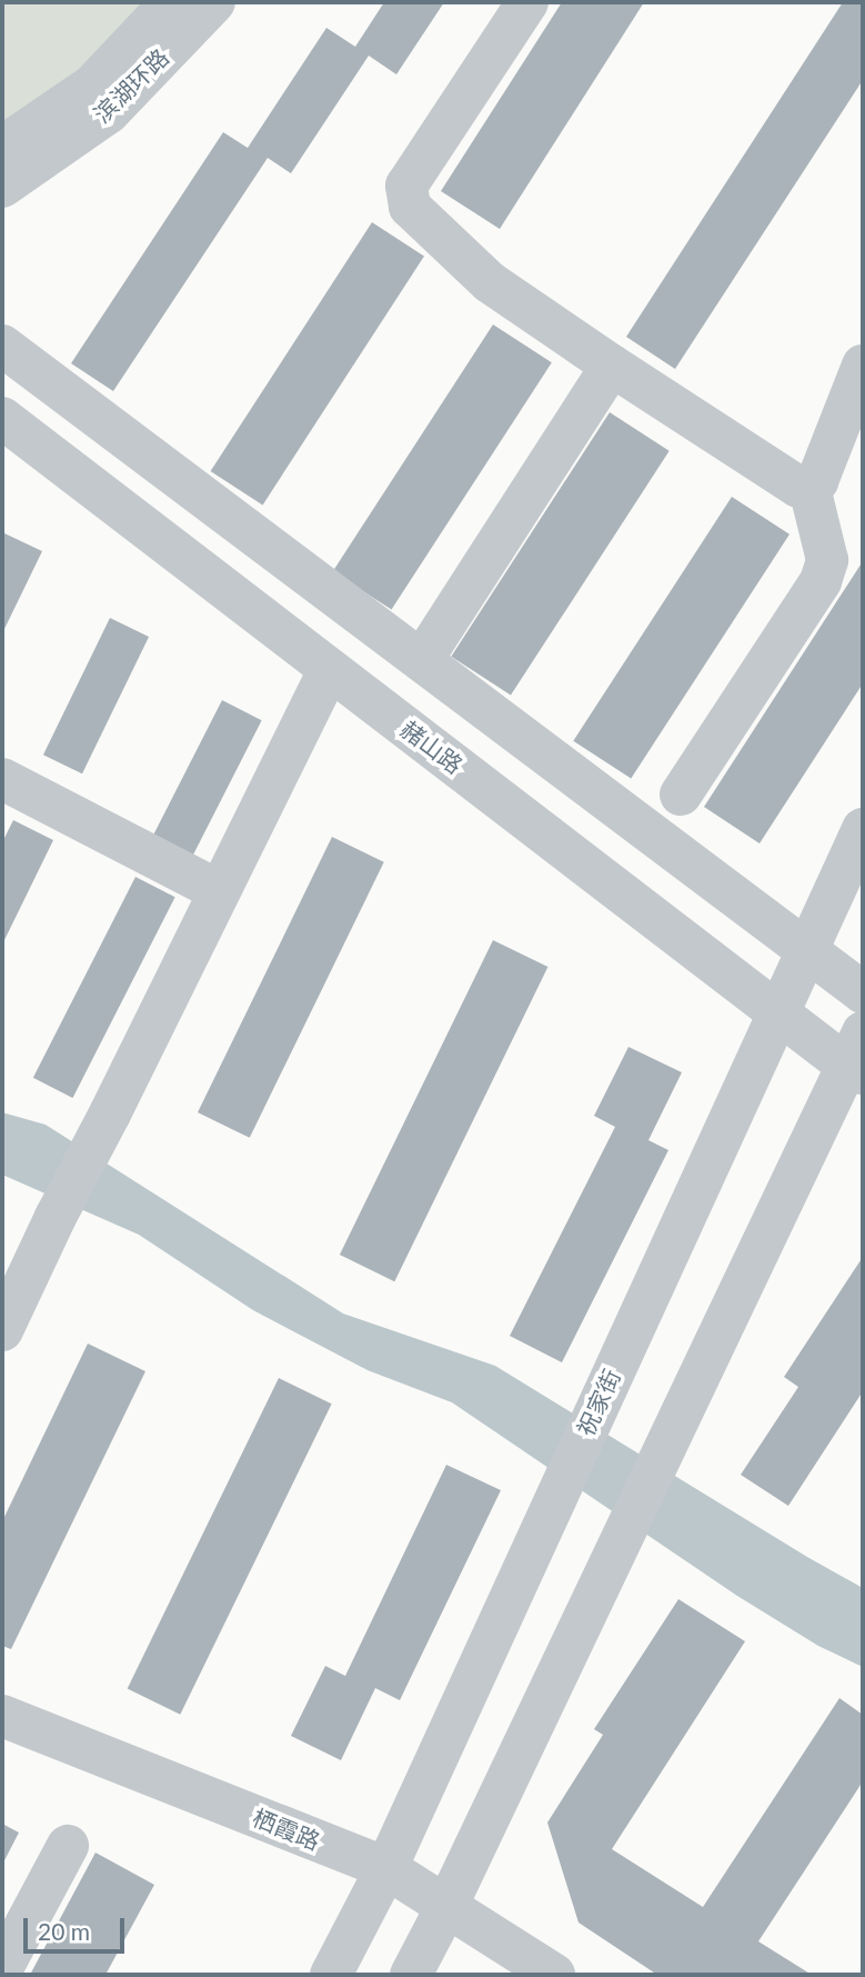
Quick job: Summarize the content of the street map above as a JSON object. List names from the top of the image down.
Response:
{
  "streets": {
    "street": [
      "滨湖环路",
      "赭山路",
      "祝家街",
      "栖霞路"
    ]
  },
  "crossings": [
    ["赭山路", "祝家街"],
    ["祝家街", "栖霞路"]
  ],
  "scale_bar": "20 m"
}
